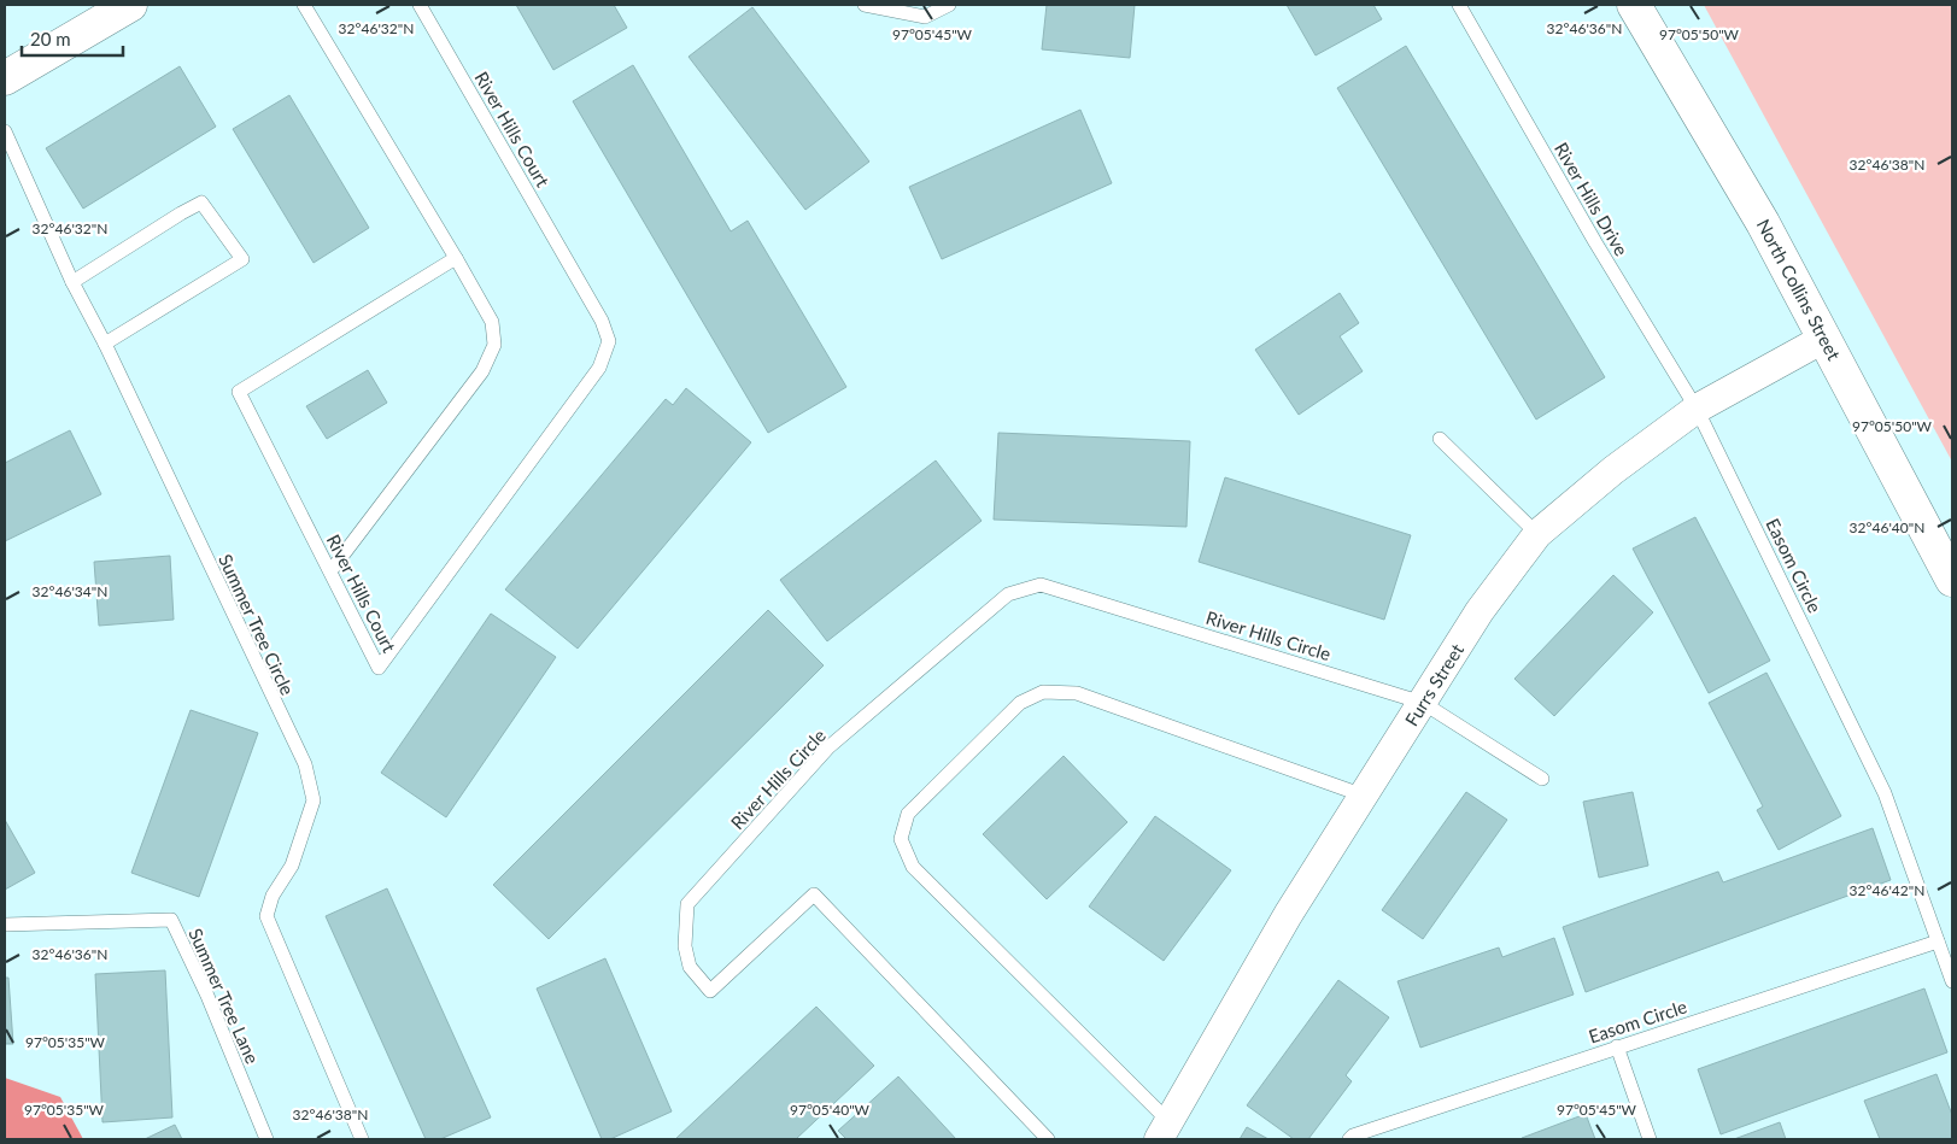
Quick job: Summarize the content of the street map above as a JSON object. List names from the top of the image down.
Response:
{
  "streets": {
    "main road": ["North Collins Street"],
    "street": ["Furrs Street"],
    "lane": [
      "River Hills Court",
      "River Hills Drive",
      "Easom Circle",
      "Summer Tree Circle",
      "River Hills Circle",
      "Summer Tree Lane"
    ]
  },
  "crossings": [
    ["River Hills Drive", "Easom Circle"],
    ["River Hills Drive", "Furrs Street"],
    ["North Collins Street", "Furrs Street"],
    ["Easom Circle", "Furrs Street"],
    ["River Hills Circle", "Furrs Street"]
  ],
  "scale_bar": "20 m",
  "coordinates": [
    "32°46'32\"N",
    "32°46'36\"N",
    "97°05'50\"W",
    "97°05'45\"W",
    "32°46'38\"N",
    "32°46'40\"N",
    "32°46'34\"N",
    "32°46'42\"N",
    "97°05'35\"W",
    "97°05'40\"W"
  ]
}
